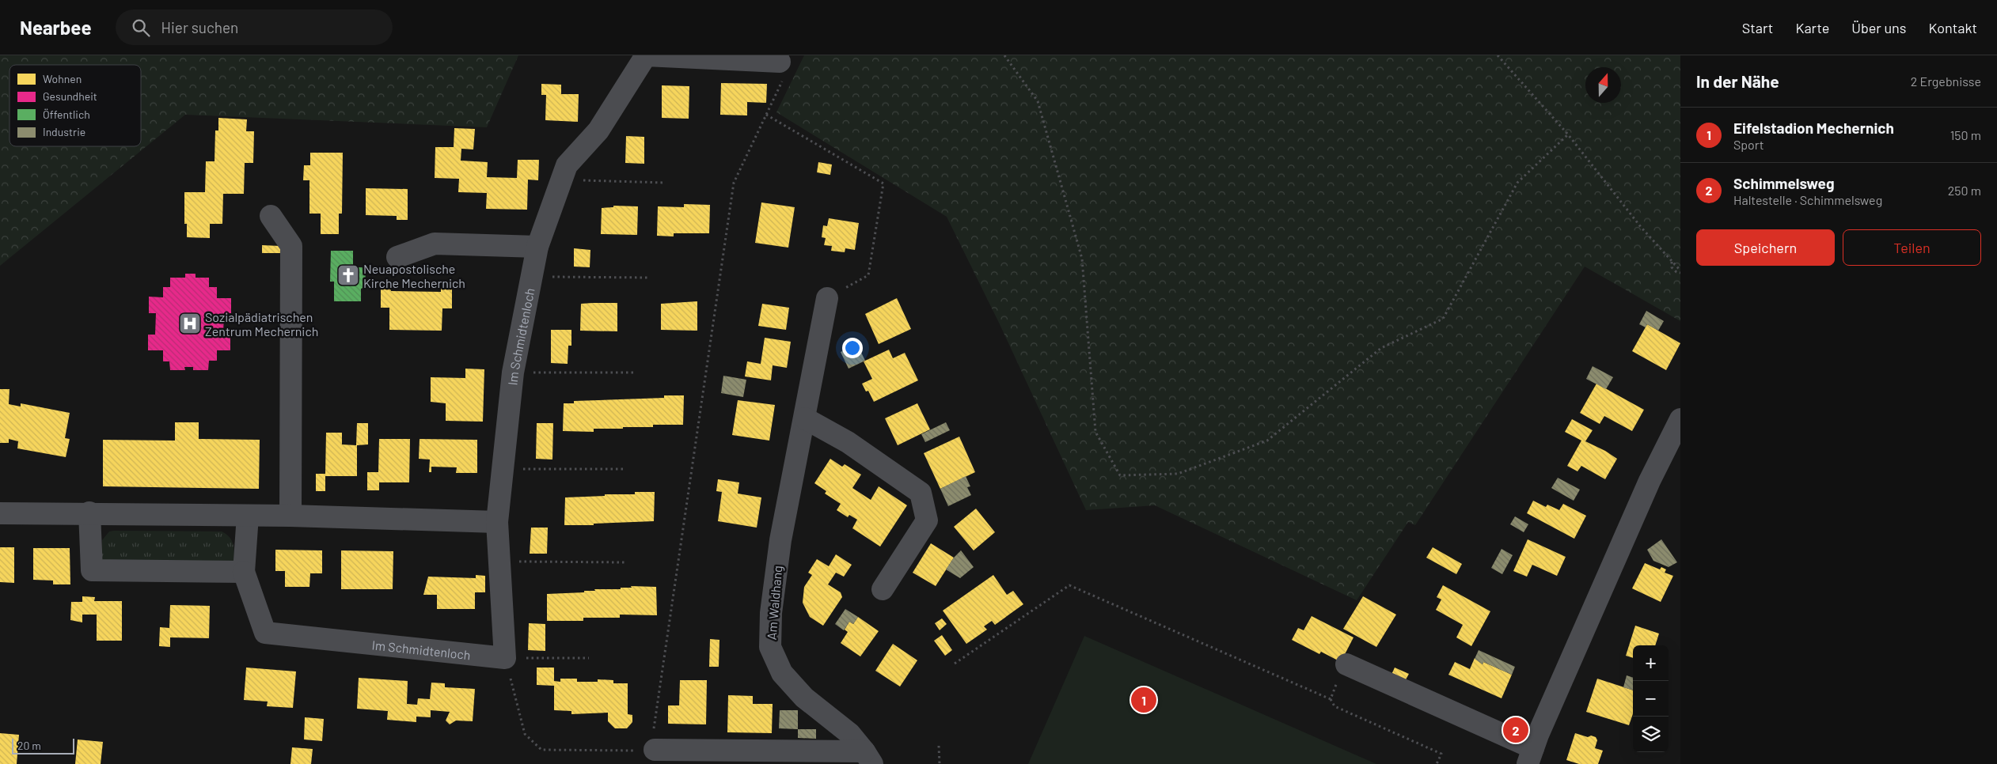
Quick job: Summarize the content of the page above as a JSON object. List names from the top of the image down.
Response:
{
  "streets": {
    "street": ["Im Schmidtenloch", "Am Waldhang"]
  },
  "places": {
    "church": ["Neuapostolische Kirche Mechernich"],
    "hospital": ["Sozialpädiatrischen Zentrum Mechernich"]
  },
  "legend": [
    "Wohnen",
    "Gesundheit",
    "Öffentlich",
    "Industrie"
  ],
  "scale_bar": "20 m",
  "north": "top",
  "page": {
    "header": "Nearbee",
    "search": "Hier suchen",
    "nav": [
      "Start",
      "Karte",
      "Über uns",
      "Kontakt"
    ],
    "heading": ["In der Nähe", "2 Ergebnisse"],
    "list": [
      {
        "mark": "1",
        "name": "Eifelstadion Mechernich",
        "note": "Sport",
        "value": "150 m"
      },
      {
        "mark": "2",
        "name": "Schimmelsweg",
        "note": "Haltestelle · Schimmelsweg",
        "value": "250 m"
      }
    ],
    "buttons": ["Speichern", "Teilen"],
    "map_buttons": ["+", "−"],
    "pins": ["1", "2"],
    "scale": "20 m"
  }
}
